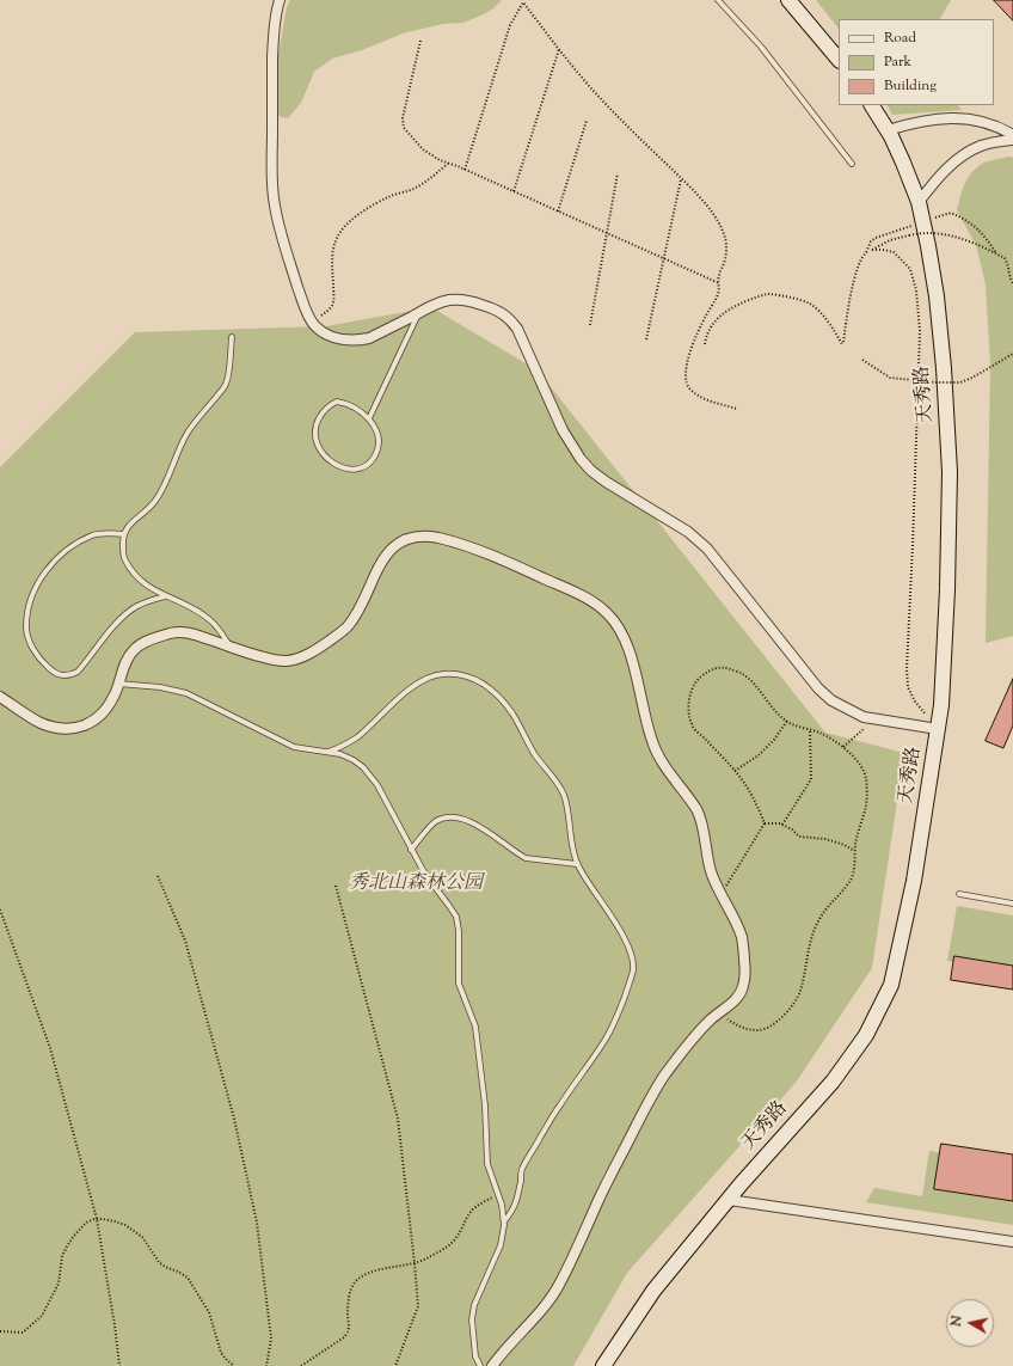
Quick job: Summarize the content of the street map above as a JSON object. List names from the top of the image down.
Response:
{
  "streets": {
    "main road": ["天秀路"]
  },
  "parks": ["秀北山森林公园"],
  "legend": ["Road", "Park", "Building"],
  "north": "left"
}
